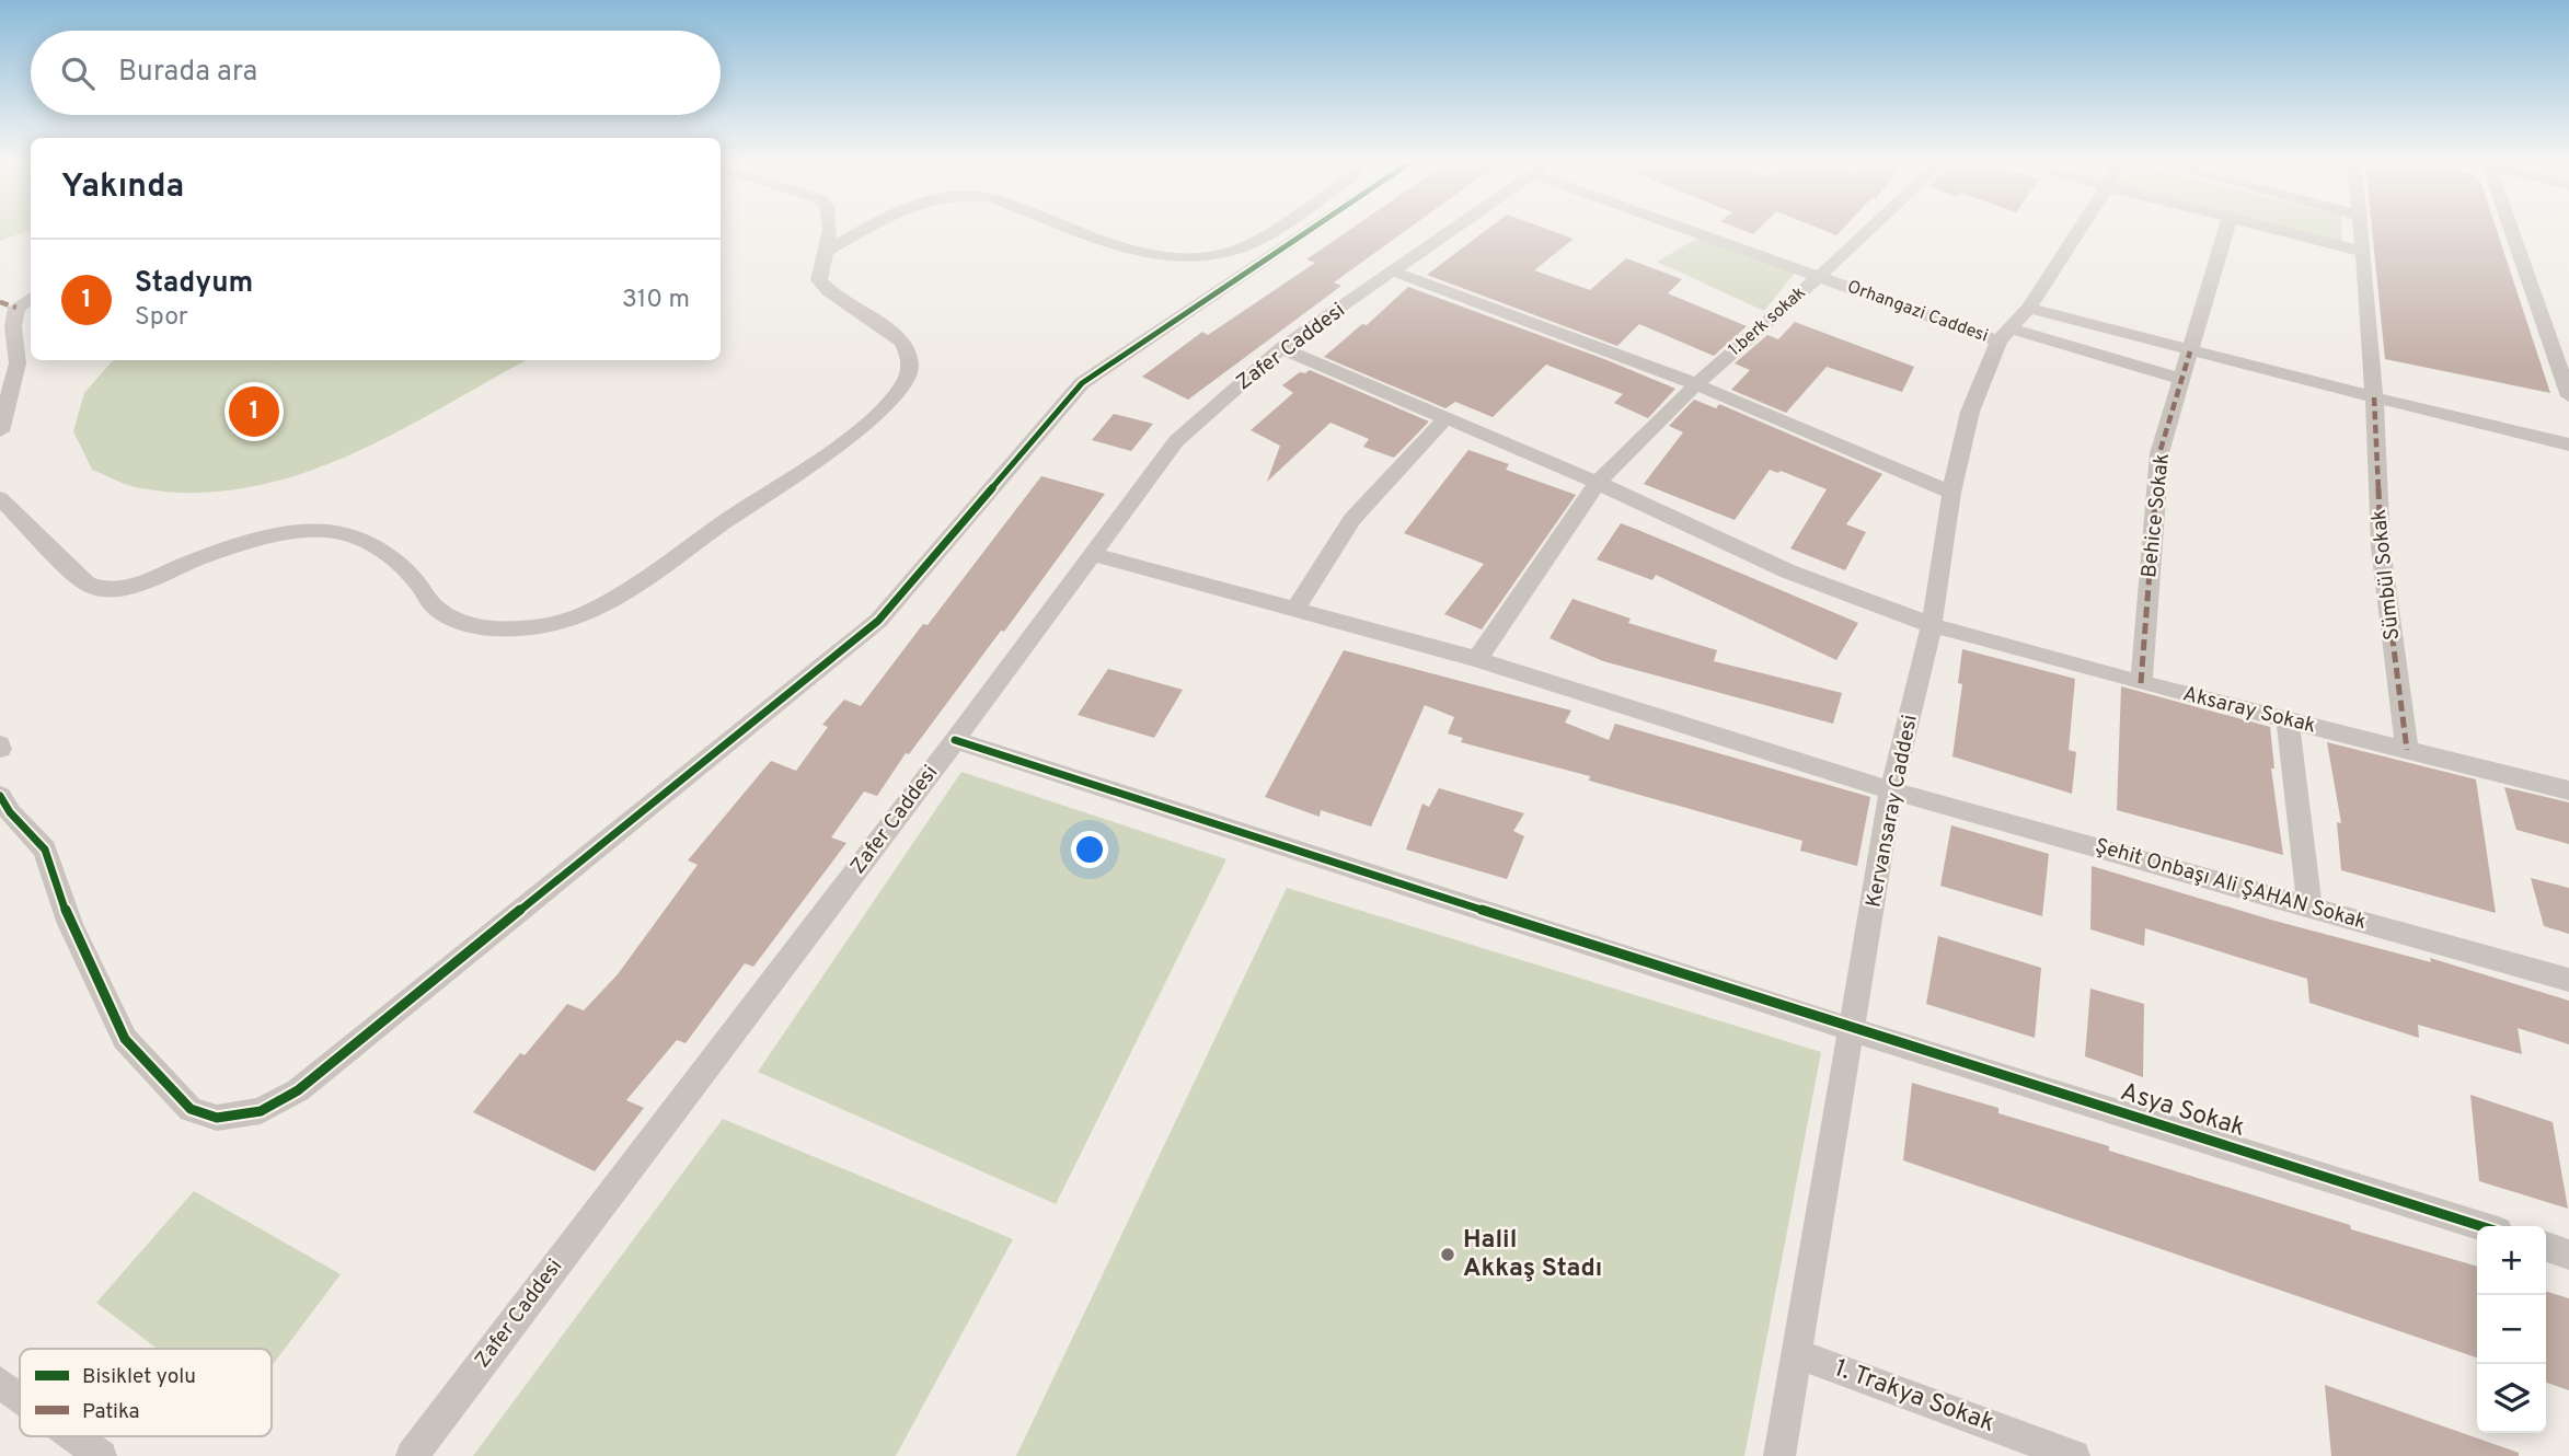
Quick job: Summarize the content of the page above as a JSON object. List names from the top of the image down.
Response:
{
  "streets": {
    "street": [
      "Orhangazi Caddesi",
      "1.berk sokak",
      "Zafer Caddesi",
      "Behice Sokak",
      "Sümbül Sokak",
      "Aksaray Sokak",
      "Kervansaray Caddesi",
      "Şehit Onbaşı Ali ŞAHAN Sokak",
      "Asya Sokak",
      "1. Trakya Sokak"
    ]
  },
  "crossings": [
    ["Orhangazi Caddesi", "1.berk sokak"],
    ["Orhangazi Caddesi", "Behice Sokak"],
    ["Orhangazi Caddesi", "Kervansaray Caddesi"],
    ["1.berk sokak", "Aksaray Sokak"],
    ["1.berk sokak", "Şehit Onbaşı Ali ŞAHAN Sokak"],
    ["Zafer Caddesi", "Aksaray Sokak"],
    ["Zafer Caddesi", "Şehit Onbaşı Ali ŞAHAN Sokak"],
    ["Zafer Caddesi", "Asya Sokak"],
    ["Behice Sokak", "Aksaray Sokak"],
    ["Sümbül Sokak", "Aksaray Sokak"],
    ["Aksaray Sokak", "Kervansaray Caddesi"],
    ["Kervansaray Caddesi", "Şehit Onbaşı Ali ŞAHAN Sokak"],
    ["Kervansaray Caddesi", "Asya Sokak"],
    ["Kervansaray Caddesi", "1. Trakya Sokak"]
  ],
  "places": ["Halil Akkaş Stadı"],
  "legend": ["Bisiklet yolu", "Patika"],
  "page": {
    "search": "Burada ara",
    "heading": "Yakında",
    "list": [
      {
        "mark": "1",
        "name": "Stadyum",
        "note": "Spor",
        "value": "310 m"
      }
    ],
    "pins": "1",
    "map_buttons": ["+", "−"]
  }
}
